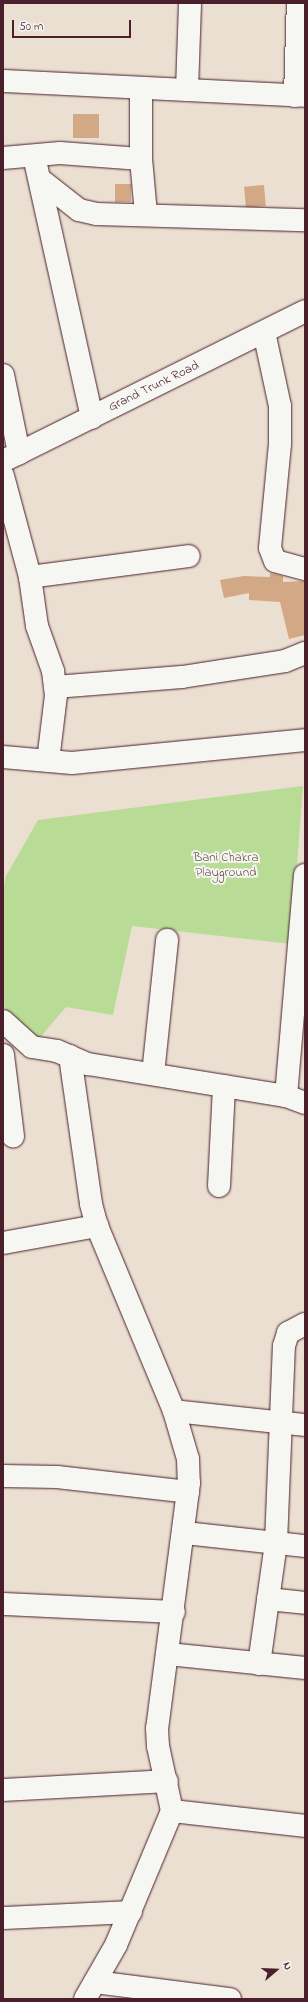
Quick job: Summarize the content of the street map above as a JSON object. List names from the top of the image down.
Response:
{
  "streets": {
    "street": ["Grand Trunk Road"]
  },
  "parks": ["Bani Chakra Playground"],
  "scale_bar": "50 m",
  "north": "right"
}
